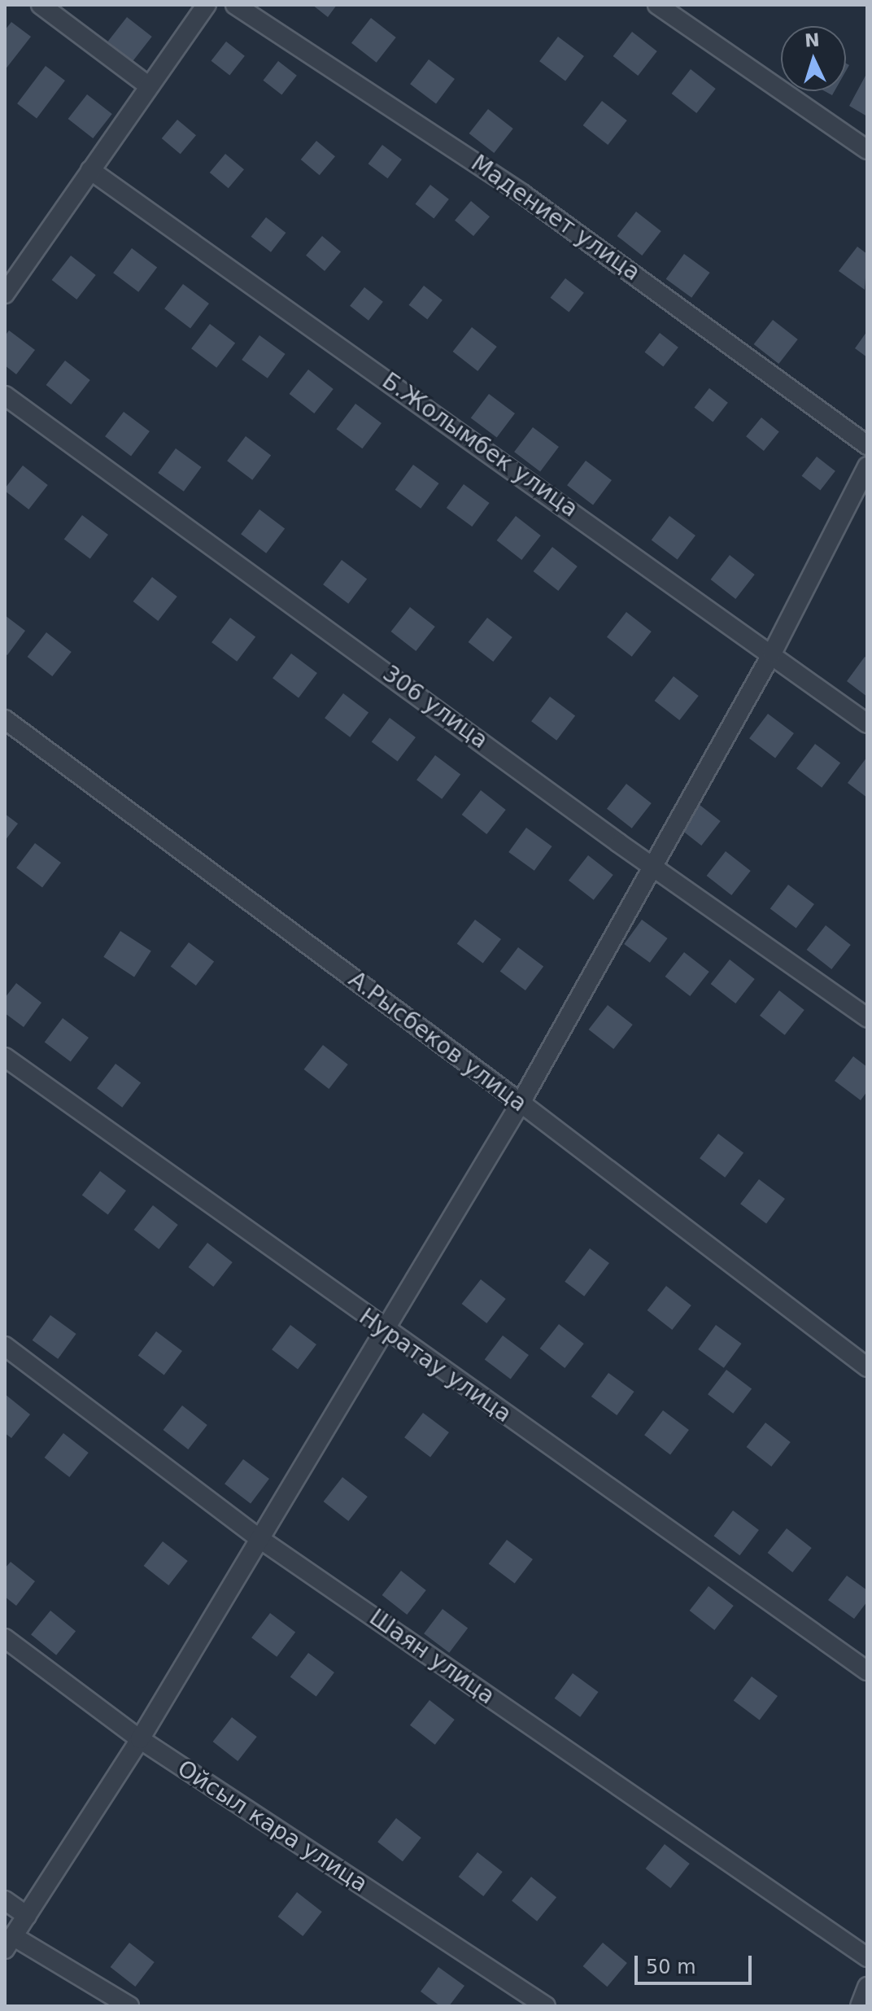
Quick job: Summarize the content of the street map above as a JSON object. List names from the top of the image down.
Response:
{
  "streets": {
    "street": [
      "Мадениет улица",
      "Б.Жолымбек улица",
      "306 улица",
      "А.Рысбеков улица",
      "Нуратау улица",
      "Шаян улица",
      "Ойсыл кара улица"
    ]
  },
  "scale_bar": "50 m",
  "north": "top"
}
